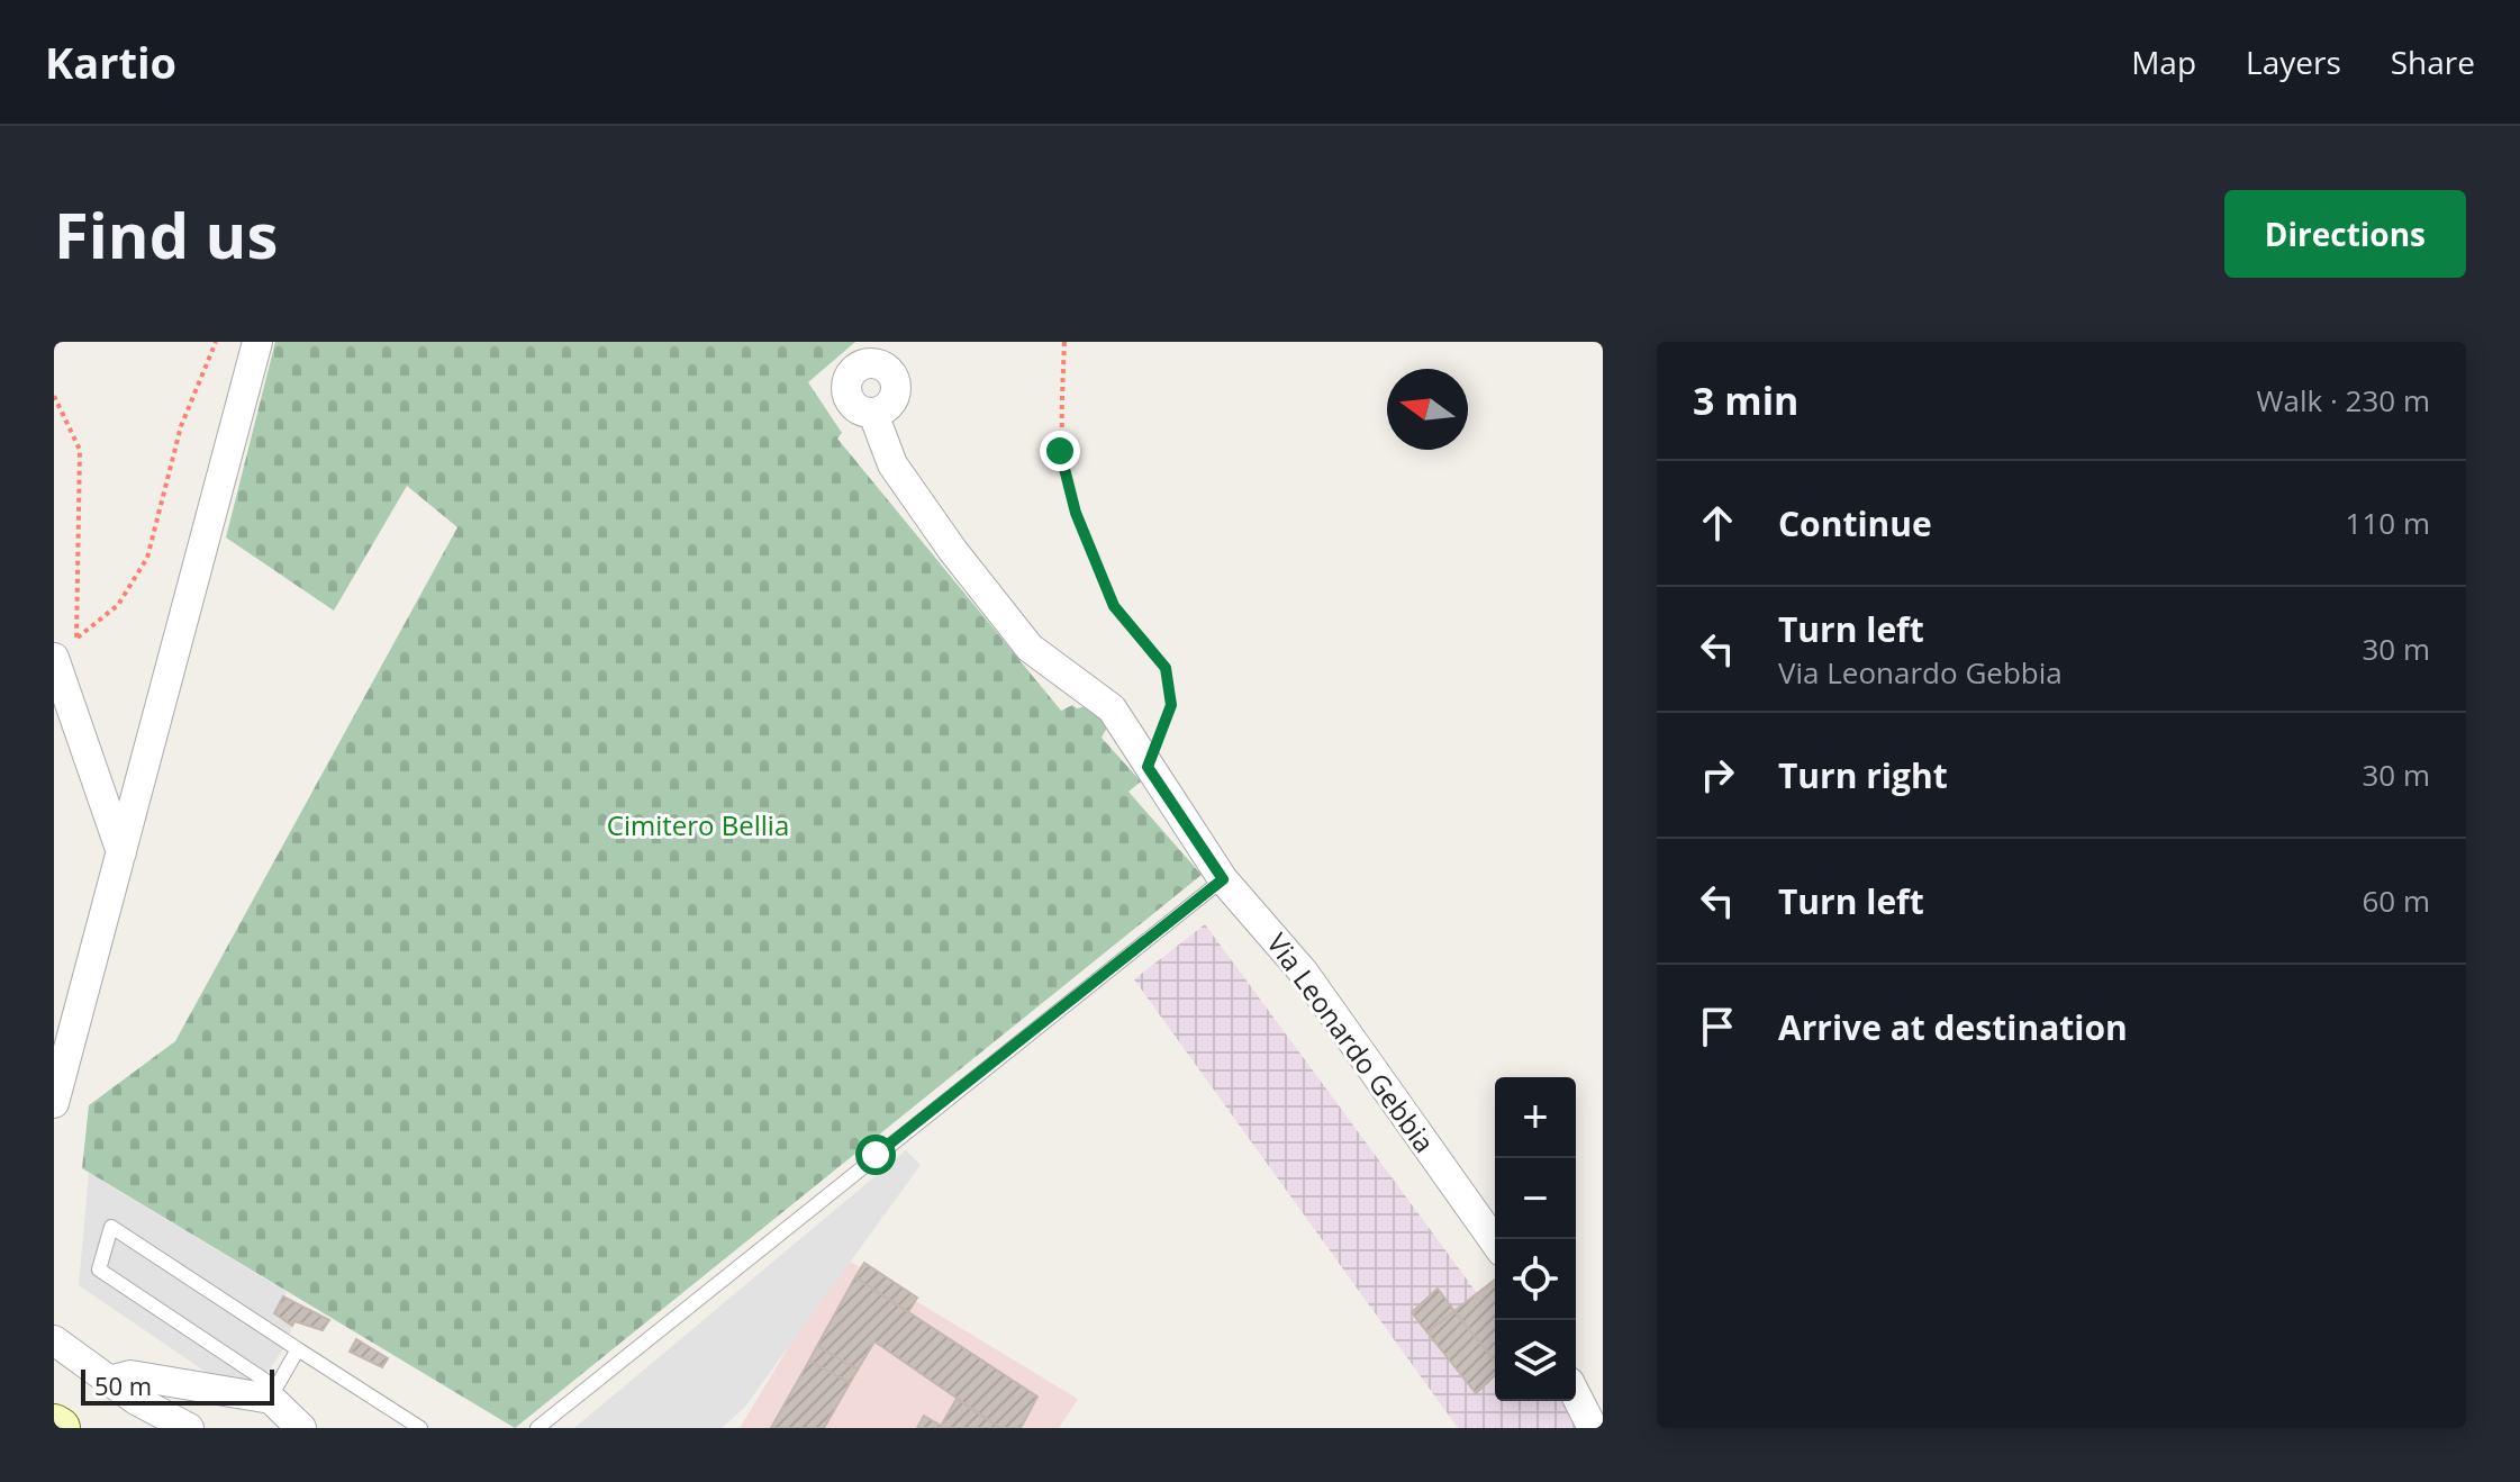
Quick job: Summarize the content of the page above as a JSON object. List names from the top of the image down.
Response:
{
  "streets": {
    "street": ["Via Leonardo Gebbia"]
  },
  "parks": ["Cimitero Bellia"],
  "scale_bar": "50 m",
  "north": "left",
  "page": {
    "header": "Kartio",
    "nav": ["Map", "Layers", "Share"],
    "buttons": "Directions",
    "title": "Find us",
    "heading": ["3 min", "Walk · 230 m"],
    "list": [
      ["Continue", "110 m"],
      ["Turn left", "Via Leonardo Gebbia", "30 m"],
      ["Turn right", "30 m"],
      ["Turn left", "60 m"],
      "Arrive at destination"
    ],
    "map_buttons": ["+", "−"],
    "scale": "50 m"
  }
}
